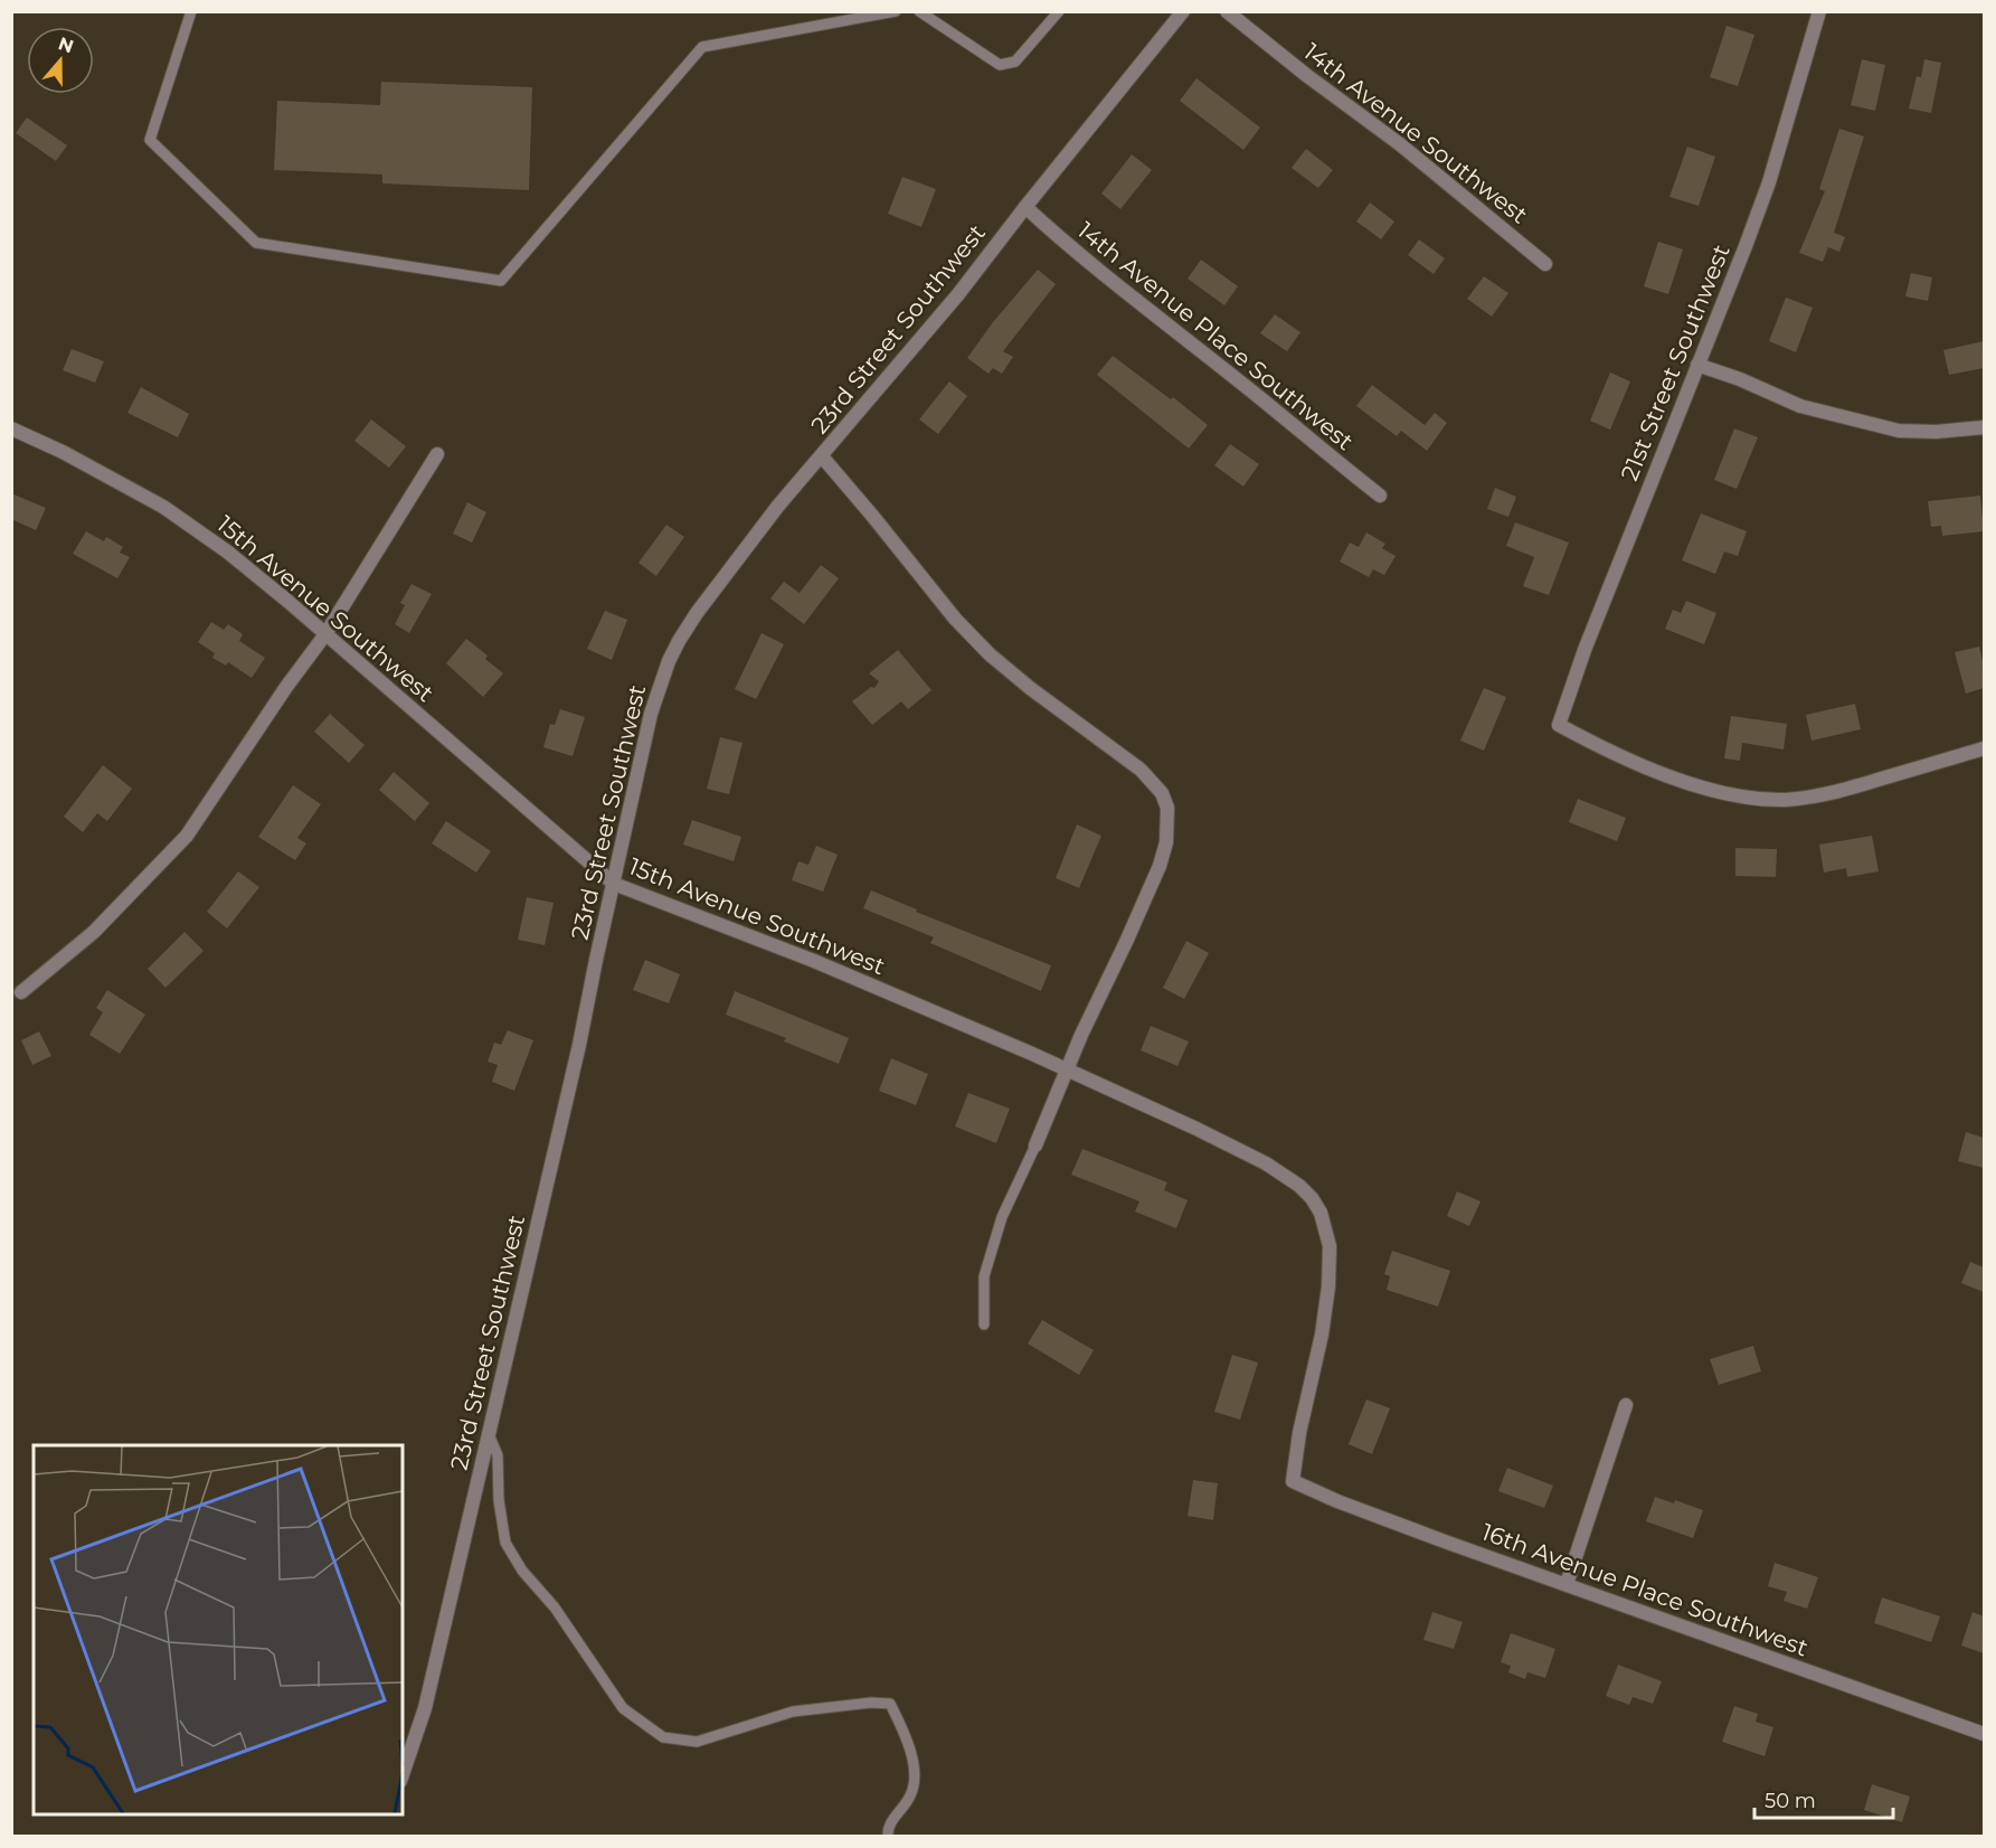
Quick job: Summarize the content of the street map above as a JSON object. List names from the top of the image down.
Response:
{
  "streets": {
    "street": [
      "14th Avenue Southwest",
      "23rd Street Southwest",
      "14th Avenue Place Southwest",
      "21st Street Southwest",
      "15th Avenue Southwest",
      "16th Avenue Place Southwest"
    ]
  },
  "crossings": [
    ["23rd Street Southwest", "14th Avenue Place Southwest"],
    ["23rd Street Southwest", "15th Avenue Southwest"],
    ["15th Avenue Southwest", "16th Avenue Place Southwest"]
  ],
  "scale_bar": "50 m",
  "north": "top"
}
